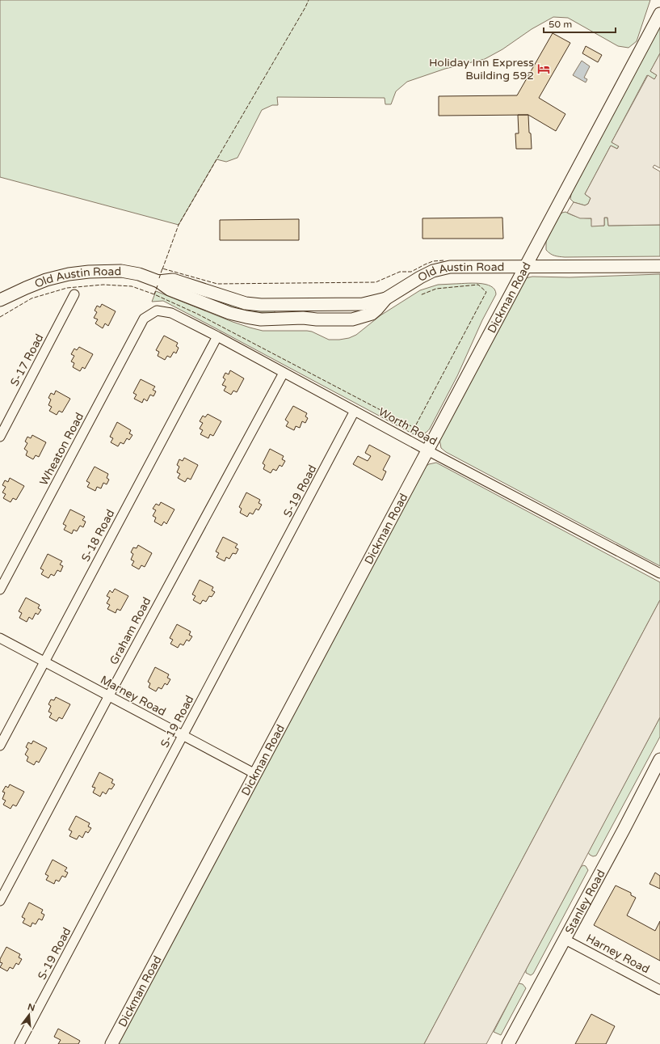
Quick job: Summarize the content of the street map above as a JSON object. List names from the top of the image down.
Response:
{
  "streets": {
    "street": [
      "Old Austin Road",
      "Dickman Road",
      "S-17 Road",
      "Worth Road",
      "Wheaton Road",
      "S-19 Road",
      "S-18 Road",
      "Graham Road",
      "Marney Road",
      "Stanley Road",
      "Harney Road"
    ]
  },
  "crossings": [
    ["Old Austin Road", "Dickman Road"],
    ["Dickman Road", "Worth Road"],
    ["Dickman Road", "Marney Road"],
    ["Worth Road", "Wheaton Road"],
    ["Worth Road", "S-19 Road"],
    ["Worth Road", "S-18 Road"],
    ["Worth Road", "Graham Road"],
    ["S-19 Road", "Marney Road"],
    ["S-18 Road", "Marney Road"],
    ["Graham Road", "Marney Road"],
    ["Stanley Road", "Harney Road"]
  ],
  "places": {
    "hotel": ["Holiday Inn Express Building 592"]
  },
  "scale_bar": "50 m",
  "north": "top"
}
